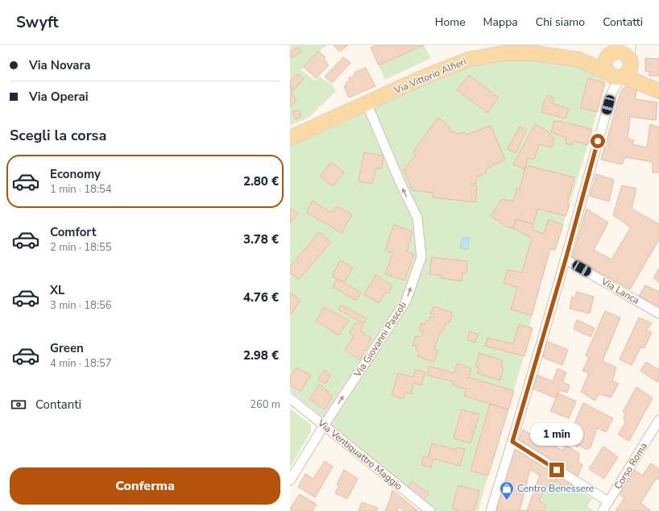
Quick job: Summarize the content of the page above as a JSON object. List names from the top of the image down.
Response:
{
  "streets": {
    "main road": ["Via Vittorio Alfieri"],
    "street": [
      "Via Lanca",
      "Via Giovanni Pascoli",
      "Via Ventiquattro Maggio",
      "Corso Roma"
    ]
  },
  "crossings": [
    ["Via Vittorio Alfieri", "Via Giovanni Pascoli"],
    ["Via Giovanni Pascoli", "Via Ventiquattro Maggio"]
  ],
  "one_way": ["Via Giovanni Pascoli"],
  "places": {
    "shop": ["Centro Benessere"]
  },
  "page": {
    "header": "Swyft",
    "nav": [
      "Home",
      "Mappa",
      "Chi siamo",
      "Contatti"
    ],
    "banner": ["Via Novara", "Via Operai"],
    "heading": "Scegli la corsa",
    "list": [
      {
        "name": "Economy",
        "note": "1 min · 18:54",
        "value": "2.80 €"
      },
      {
        "name": "Comfort",
        "note": "2 min · 18:55",
        "value": "3.78 €"
      },
      {
        "name": "XL",
        "note": "3 min · 18:56",
        "value": "4.76 €"
      },
      {
        "name": "Green",
        "note": "4 min · 18:57",
        "value": "2.98 €"
      }
    ],
    "pay": ["Contanti", "260 m"],
    "bubble": "1 min",
    "buttons": "Conferma"
  }
}
